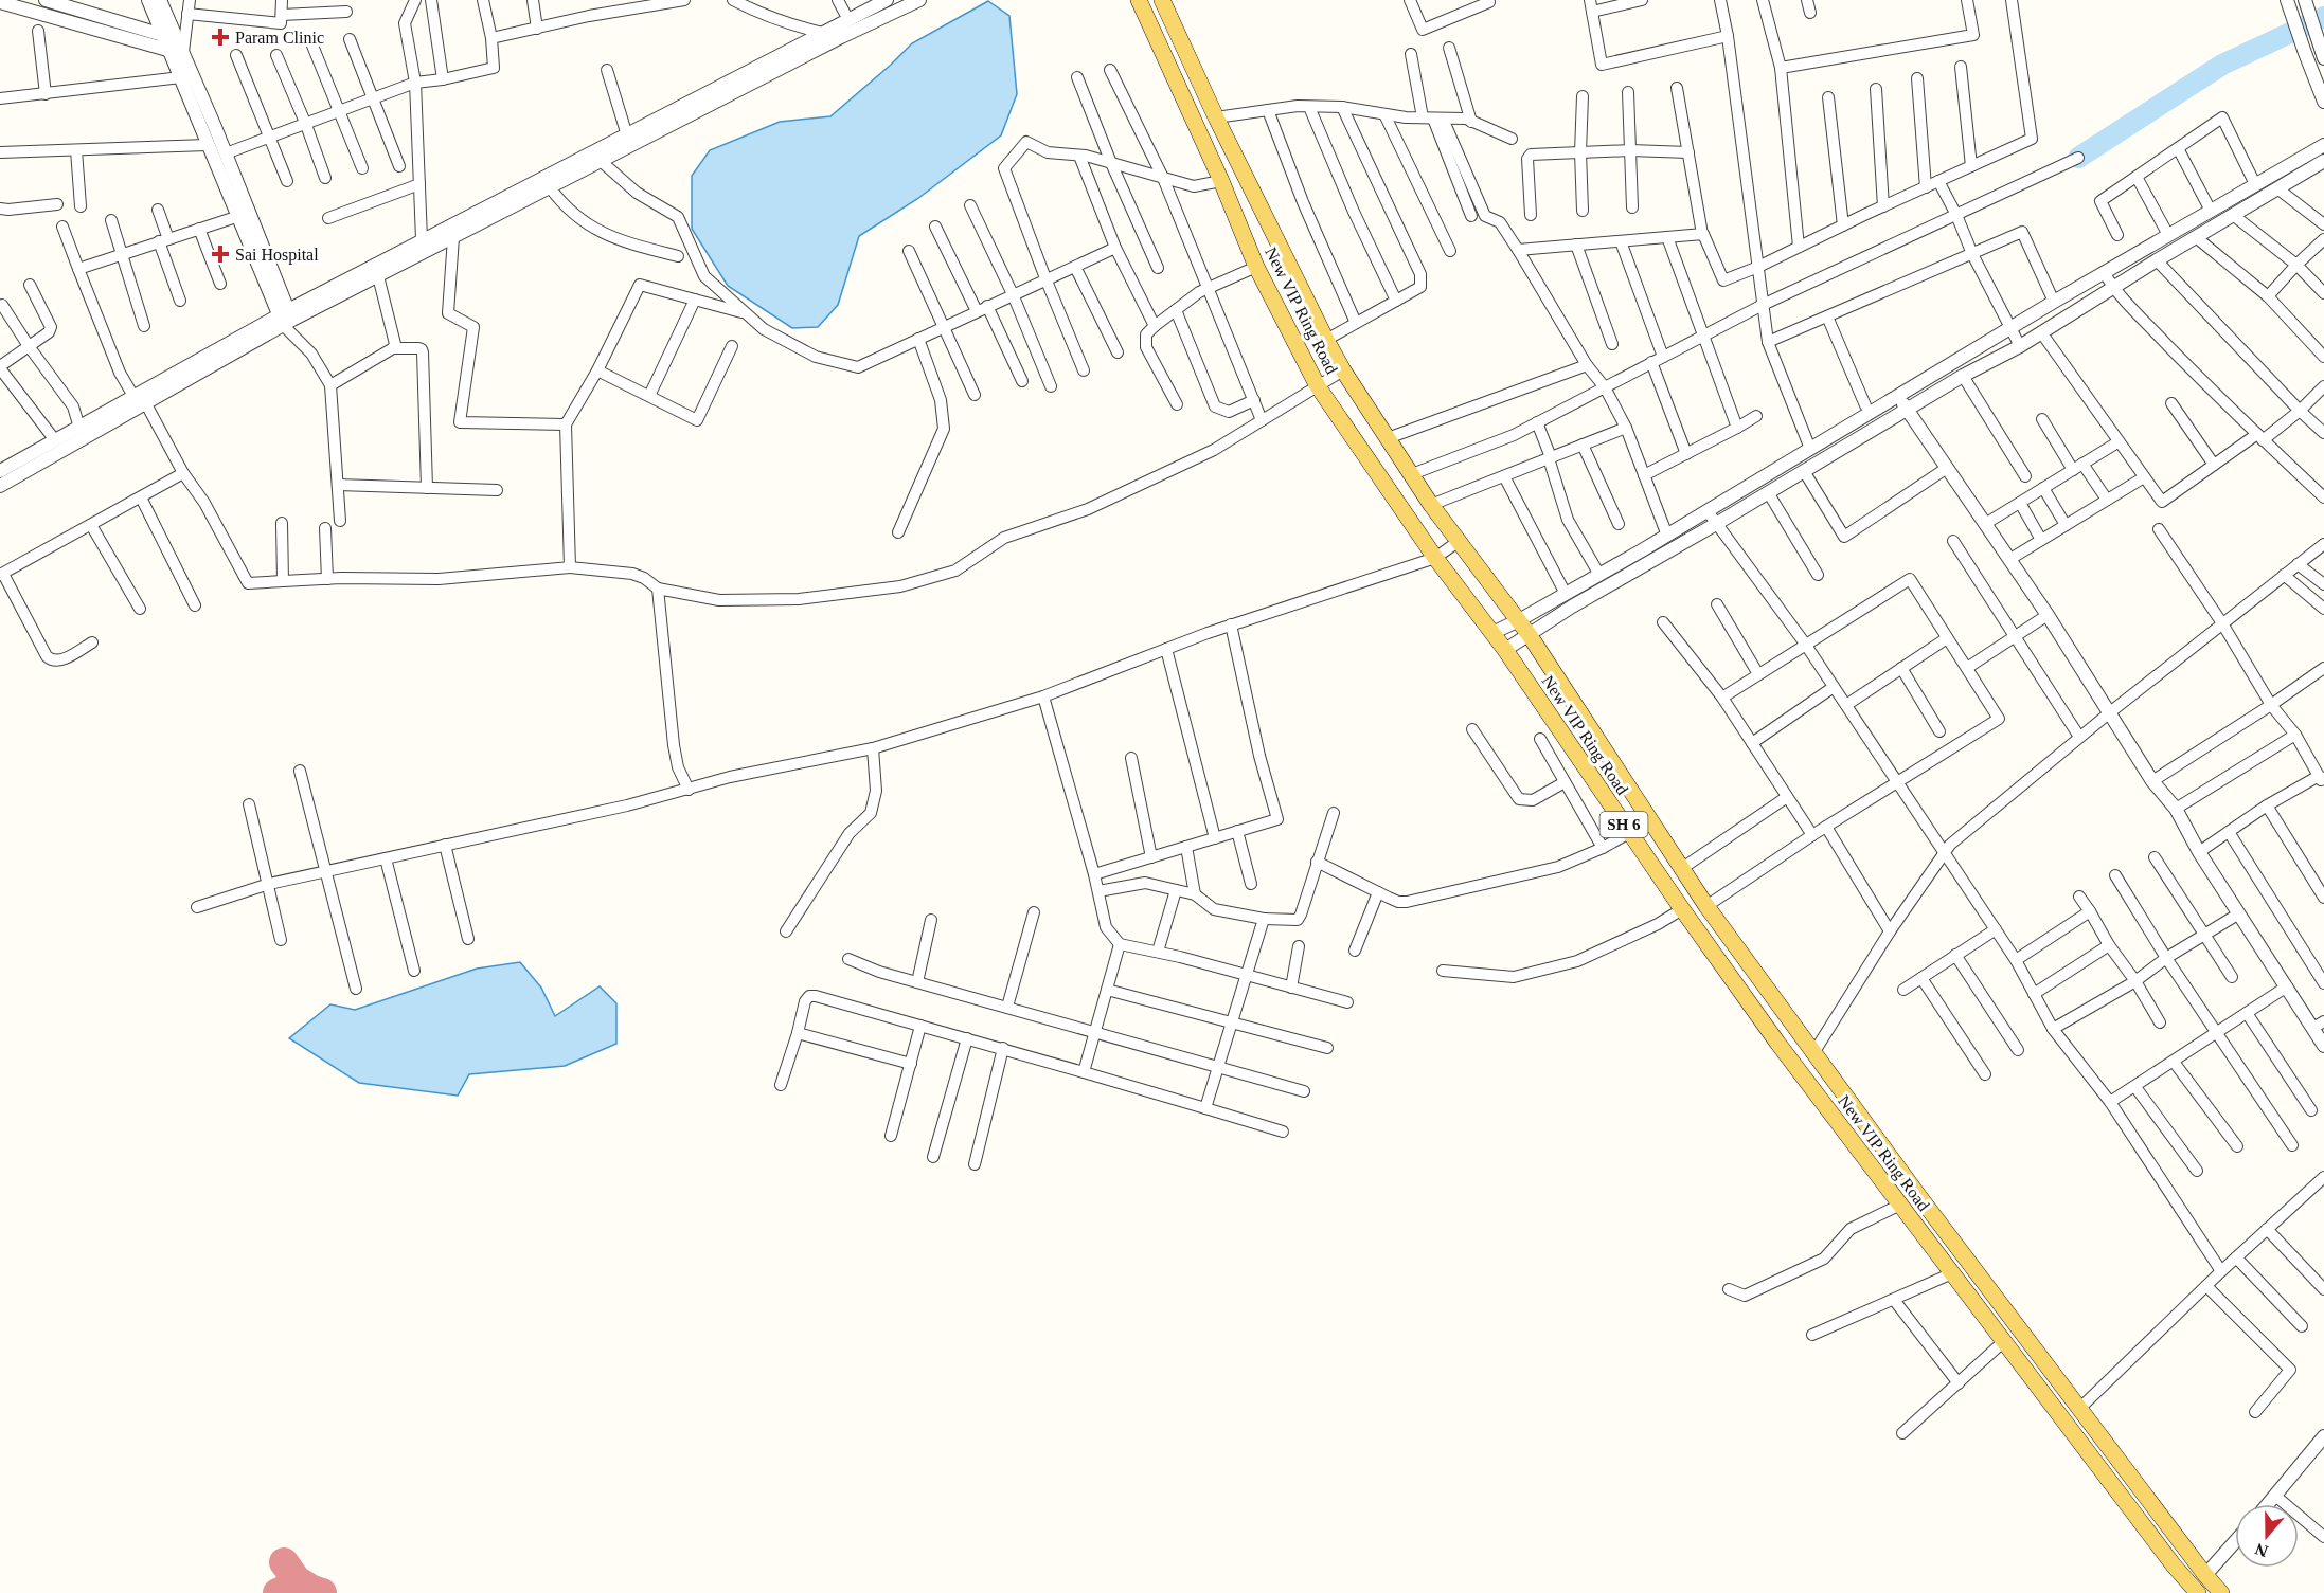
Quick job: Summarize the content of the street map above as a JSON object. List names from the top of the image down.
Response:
{
  "streets": {
    "main road": ["New VIP Ring Road", "SH 6"]
  },
  "places": {
    "health": ["Param Clinic", "Sai Hospital"]
  },
  "north": "bottom"
}
